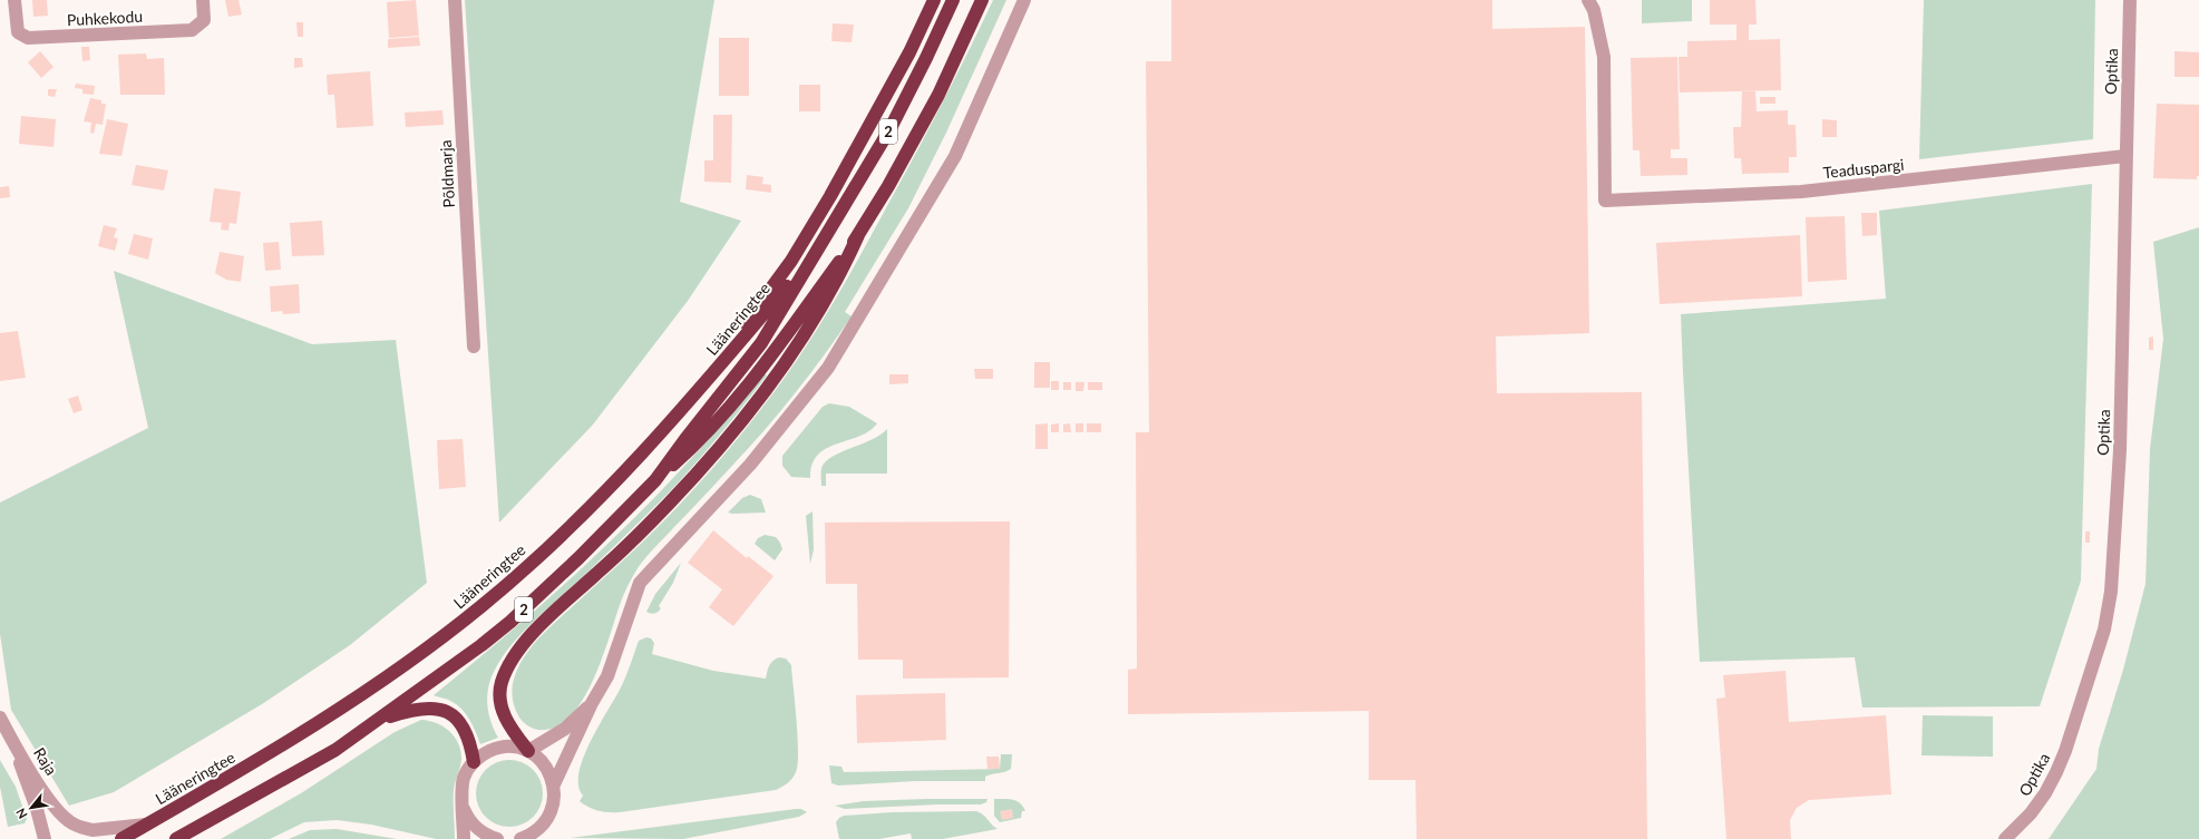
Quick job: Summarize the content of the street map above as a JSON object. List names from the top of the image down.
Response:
{
  "streets": {
    "highway": ["2", "Lääneringtee"],
    "street": [
      "Puhkekodu",
      "Optika",
      "Teaduspargi",
      "Põldmarja",
      "Raja"
    ]
  },
  "crossings": [
    ["Optika", "Teaduspargi"],
    ["Lääneringtee", "Raja"]
  ],
  "north": "bottom left"
}
